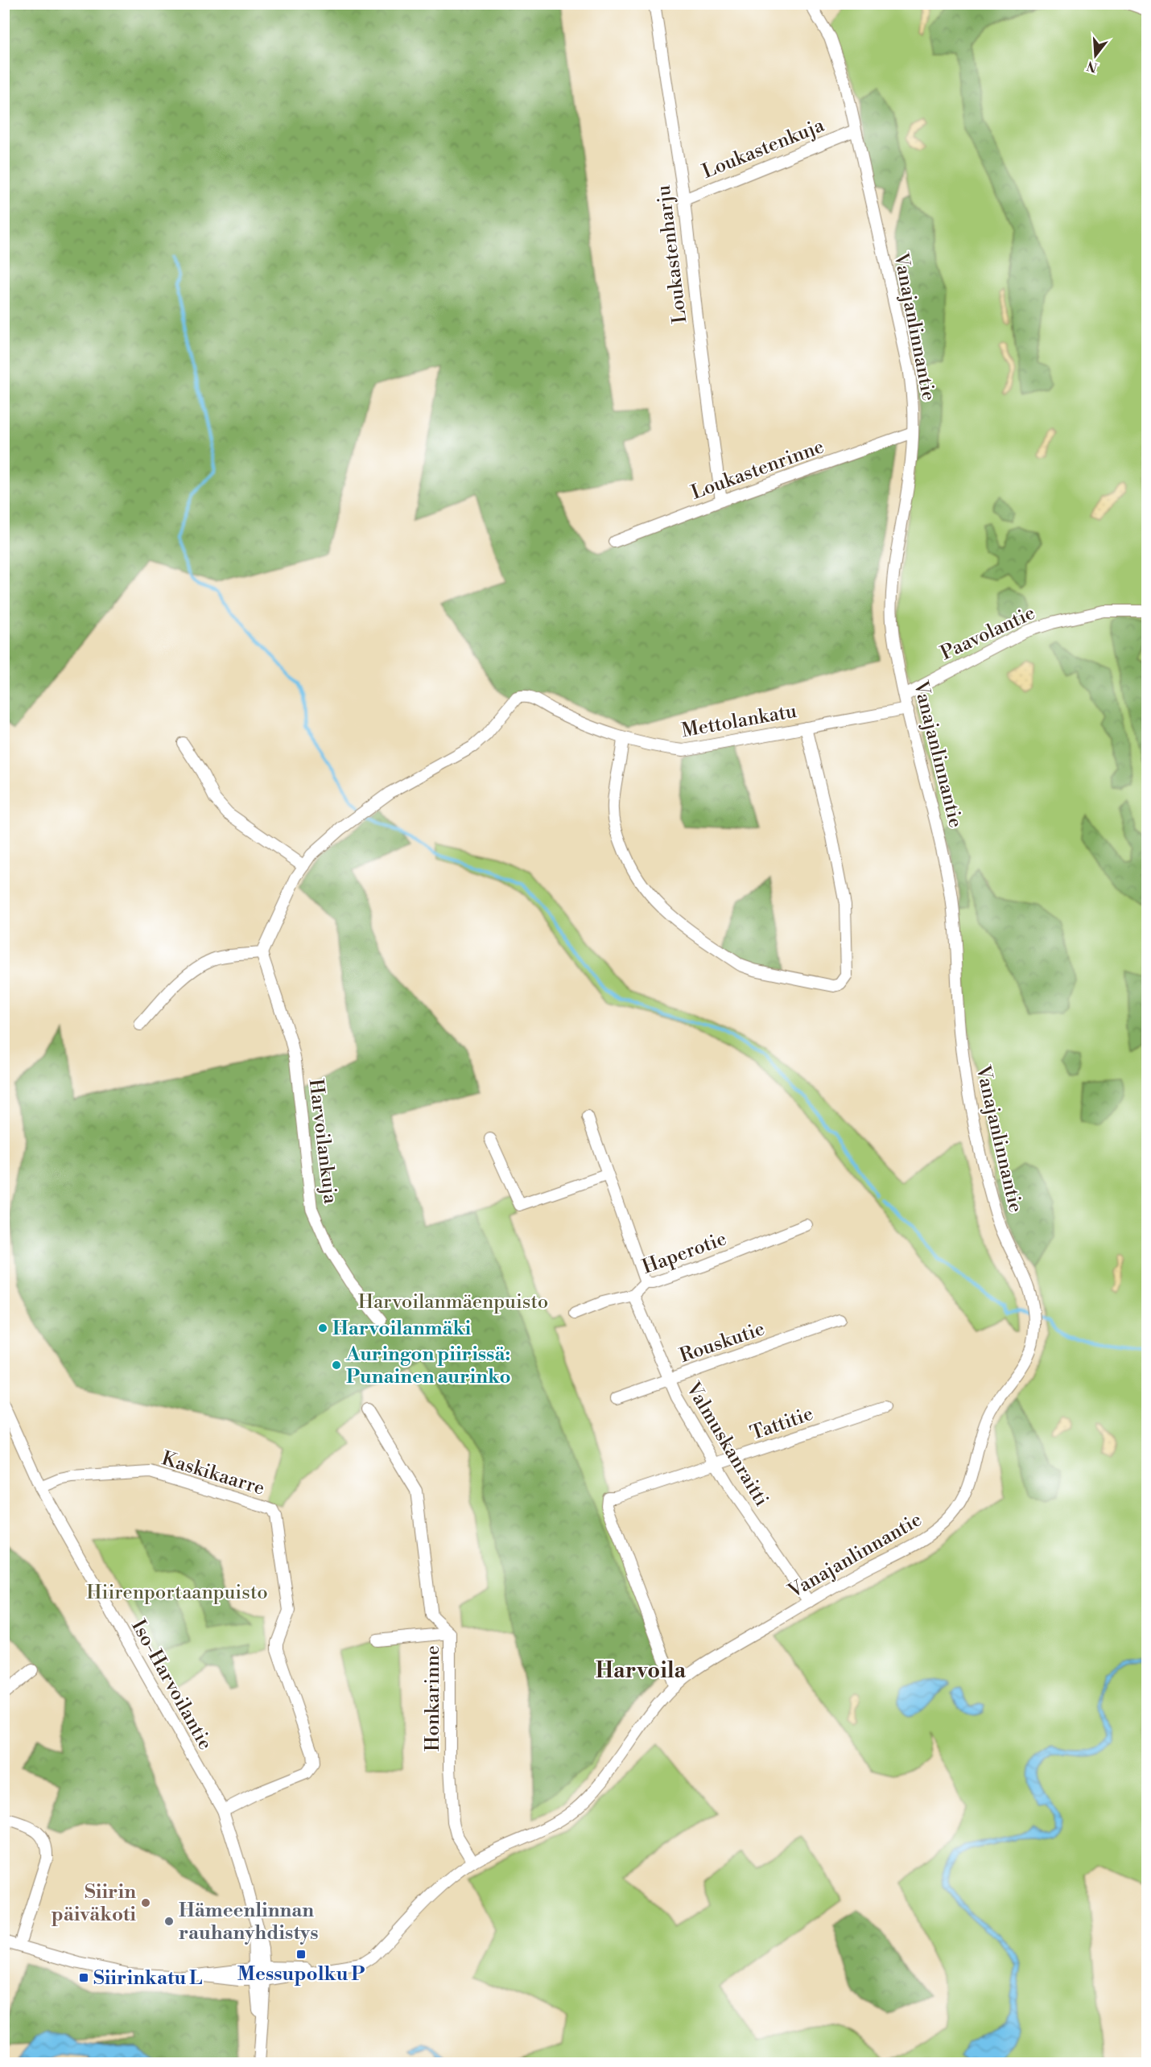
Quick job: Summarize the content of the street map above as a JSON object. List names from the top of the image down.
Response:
{
  "streets": {
    "street": [
      "Loukastenkuja",
      "Loukastenharju",
      "Vanajanlinnantie",
      "Loukastenrinne",
      "Paavolantie",
      "Mettolankatu",
      "Harvoilankuja",
      "Haperotie",
      "Rouskutie",
      "Tattitie",
      "Valmuskanraitti",
      "Kaskikaarre",
      "Iso-Harvoilantie",
      "Honkarinne"
    ]
  },
  "crossings": [
    ["Loukastenkuja", "Loukastenharju"],
    ["Loukastenkuja", "Vanajanlinnantie"],
    ["Loukastenharju", "Loukastenrinne"],
    ["Vanajanlinnantie", "Loukastenrinne"],
    ["Vanajanlinnantie", "Paavolantie"],
    ["Vanajanlinnantie", "Mettolankatu"],
    ["Vanajanlinnantie", "Tattitie"],
    ["Vanajanlinnantie", "Valmuskanraitti"],
    ["Vanajanlinnantie", "Iso-Harvoilantie"],
    ["Vanajanlinnantie", "Honkarinne"],
    ["Haperotie", "Valmuskanraitti"],
    ["Rouskutie", "Valmuskanraitti"],
    ["Tattitie", "Valmuskanraitti"],
    ["Kaskikaarre", "Iso-Harvoilantie"]
  ],
  "districts": ["Harvoila"],
  "parks": ["Harvoilanmäenpuisto", "Hiirenportaanpuisto"],
  "places": {
    "other": [
      "Harvoilanmäki",
      "Auringon piirissä: Punainen aurinko",
      "Siirin päiväkoti",
      "Hämeenlinnan rauhanyhdistys"
    ],
    "transit": ["Messupolku P", "Siirinkatu L"]
  },
  "north": "bottom"
}
